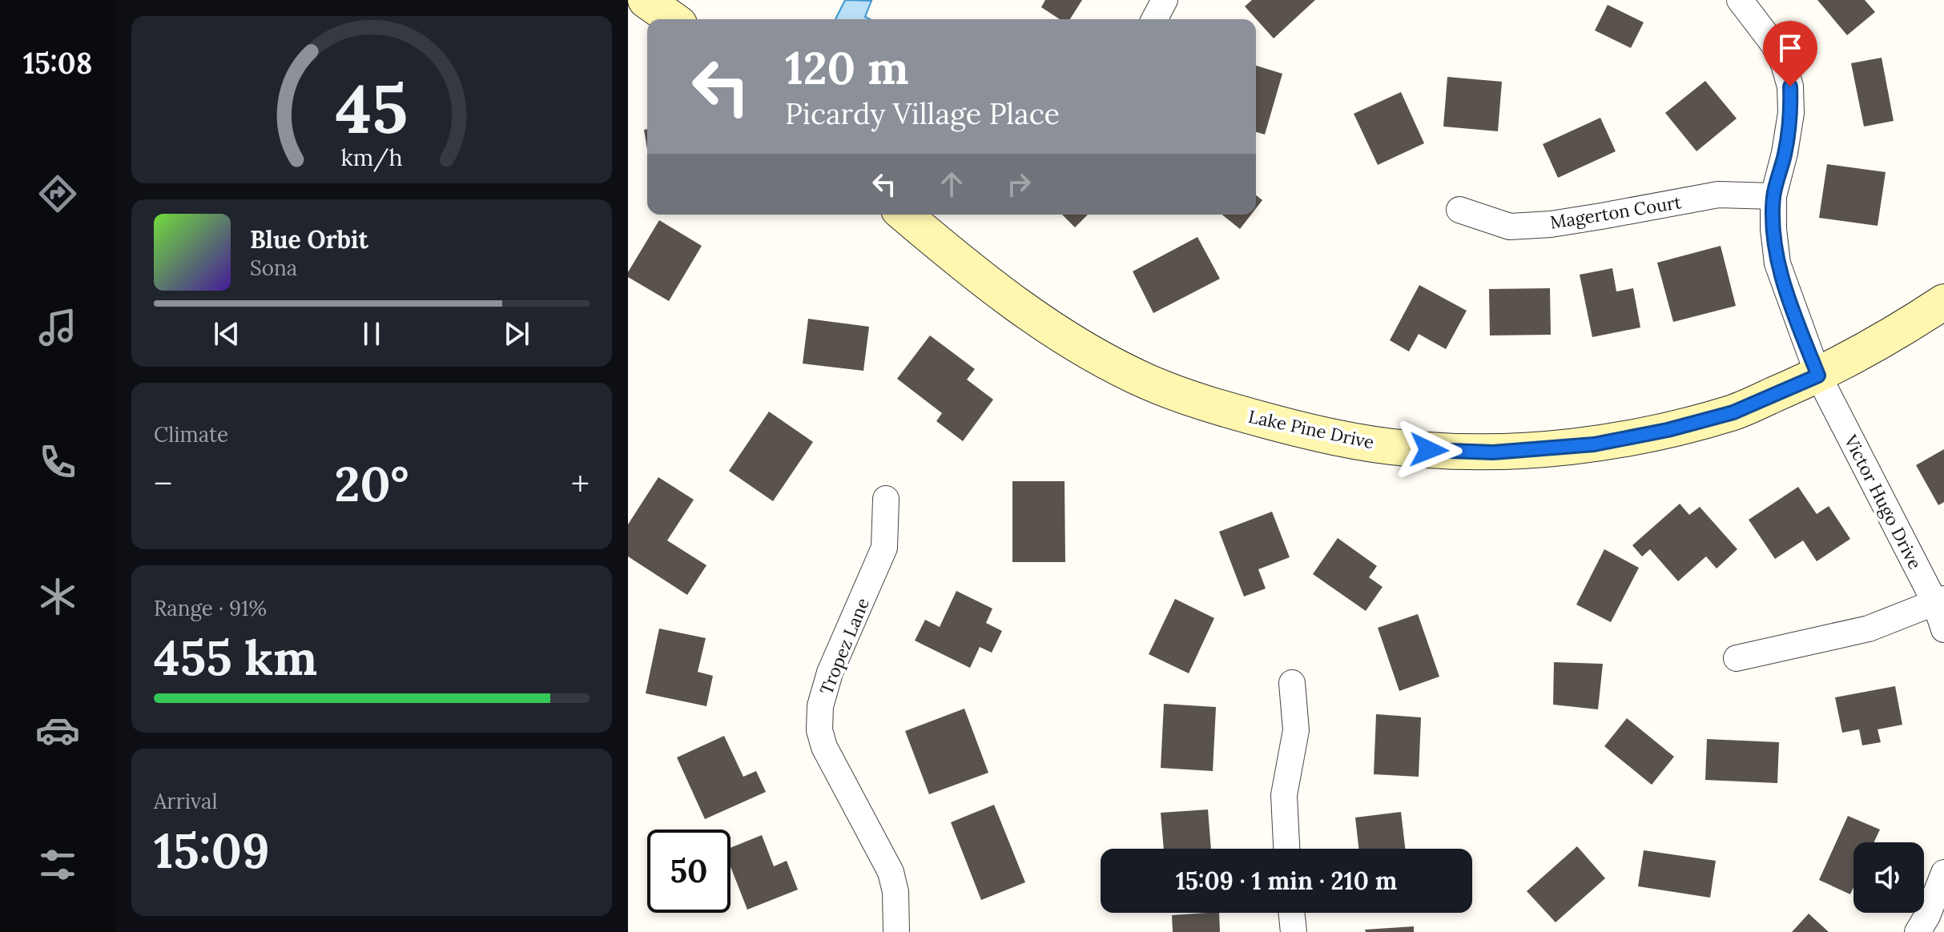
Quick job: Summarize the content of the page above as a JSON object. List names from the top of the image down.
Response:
{
  "streets": {
    "main road": ["Lake Pine Drive"],
    "street": ["Magerton Court", "Victor Hugo Drive", "Tropez Lane"]
  },
  "crossings": [
    ["Magerton Court", "Victor Hugo Drive"],
    ["Lake Pine Drive", "Victor Hugo Drive"]
  ],
  "page": {
    "tabs": "15:08",
    "turn": ["120 m", "Picardy Village Place"],
    "song": ["Blue Orbit", "Sona"],
    "tile": [
      "Climate",
      ["Range · 91%", "455 km"],
      ["Arrival", "15:09"]
    ],
    "heat": ["−", "20°", "+"],
    "limit": "50",
    "trip": "15:09 · 1 min · 210 m",
    "gauge": ["45", "km/h"]
  }
}
